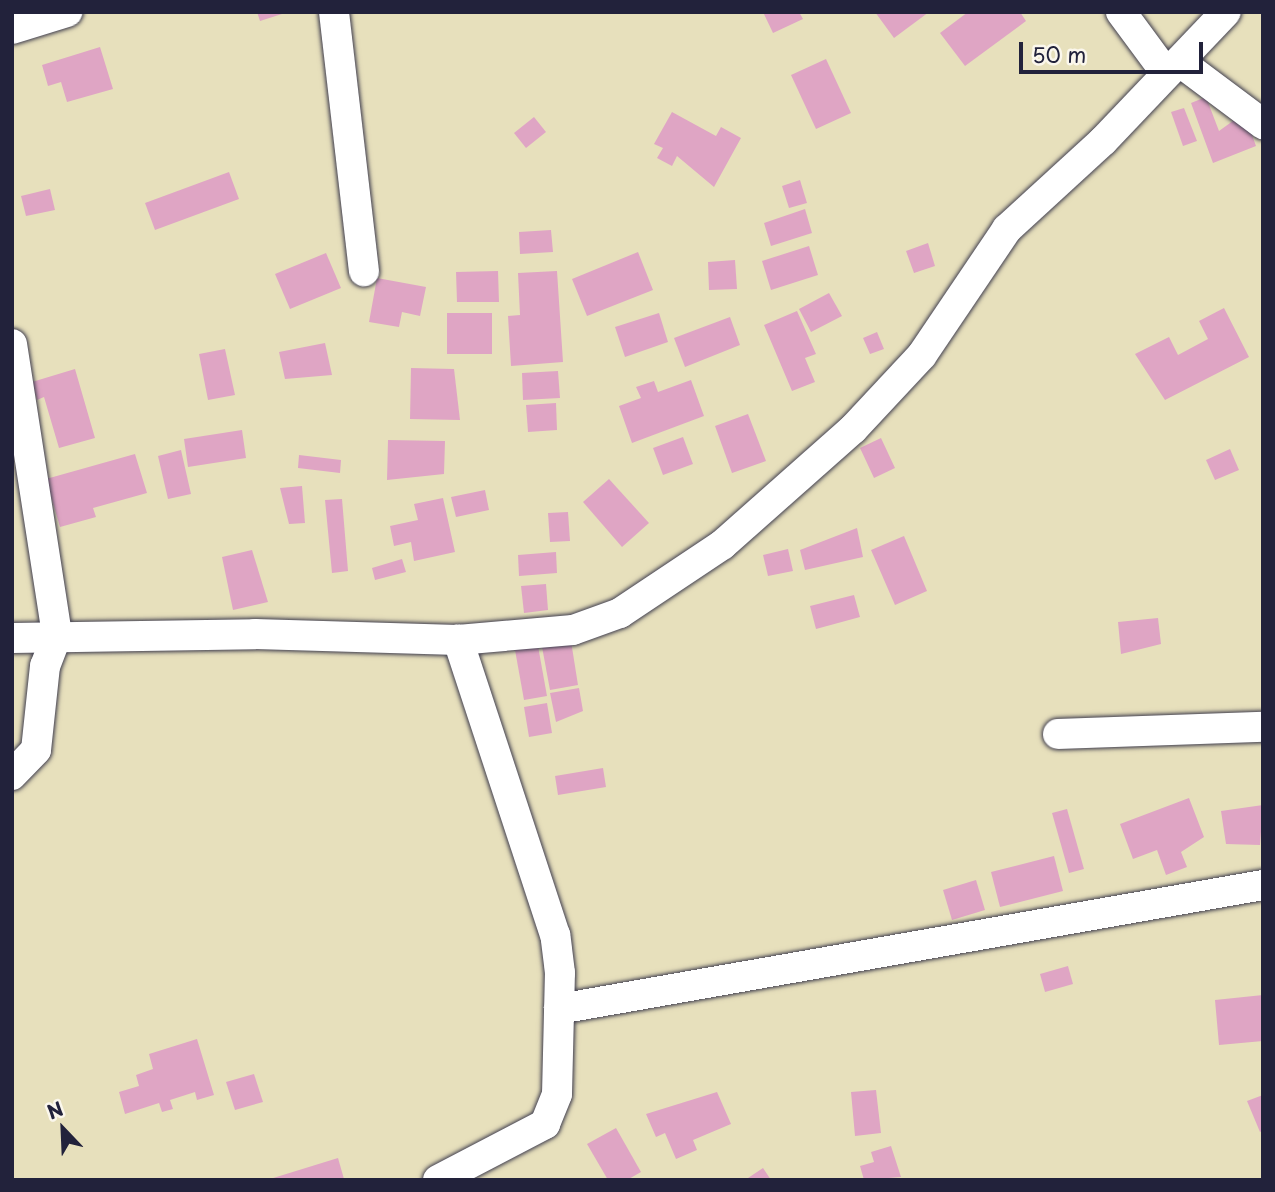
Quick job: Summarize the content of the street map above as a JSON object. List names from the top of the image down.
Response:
{
  "scale_bar": "50 m",
  "north": "top left"
}
